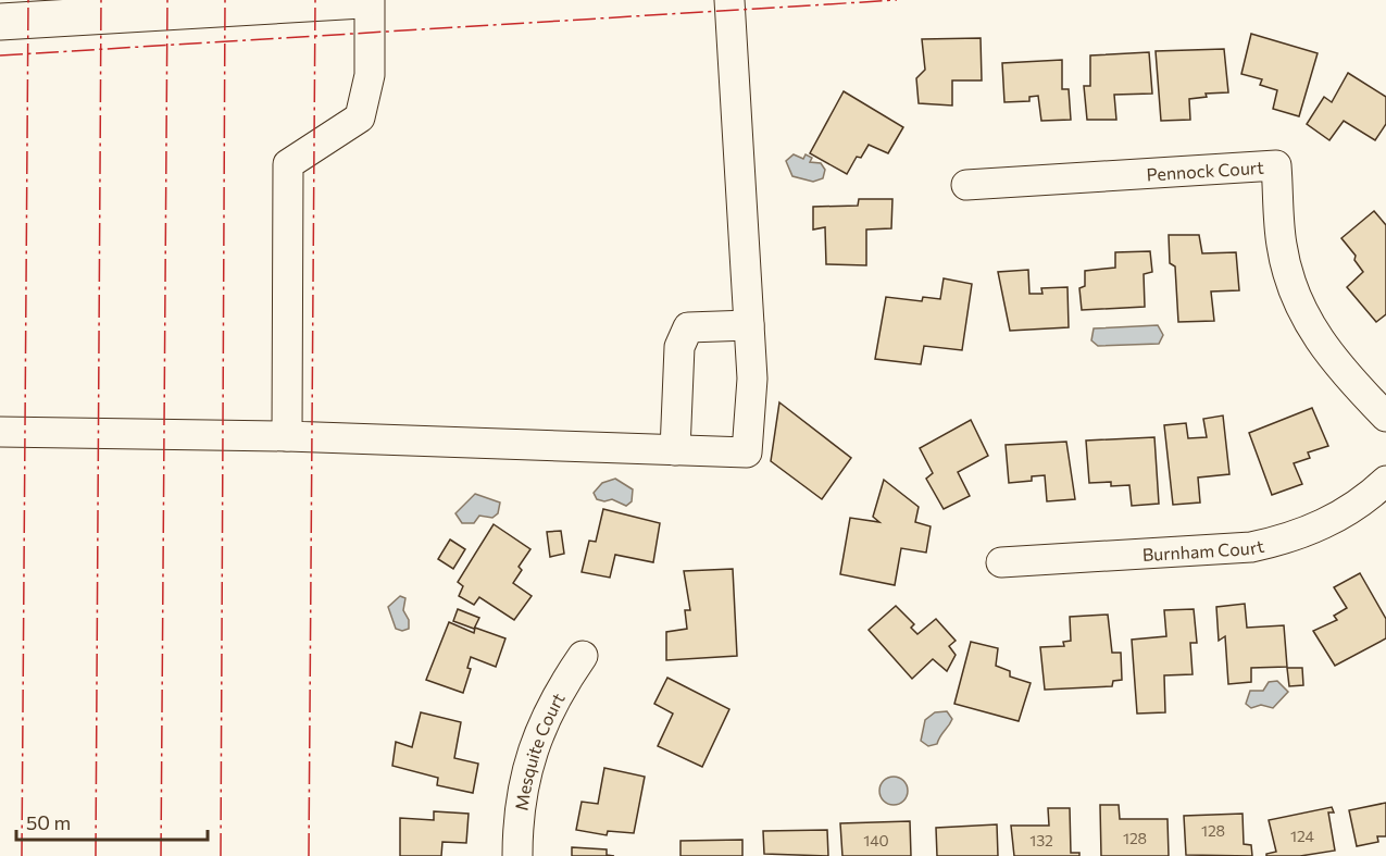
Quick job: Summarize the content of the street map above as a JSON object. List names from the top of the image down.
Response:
{
  "streets": {
    "street": ["Pennock Court", "Burnham Court", "Mesquite Court"]
  },
  "house_numbers": [
    "128",
    "124",
    "128",
    "140",
    "132"
  ],
  "scale_bar": "50 m"
}
